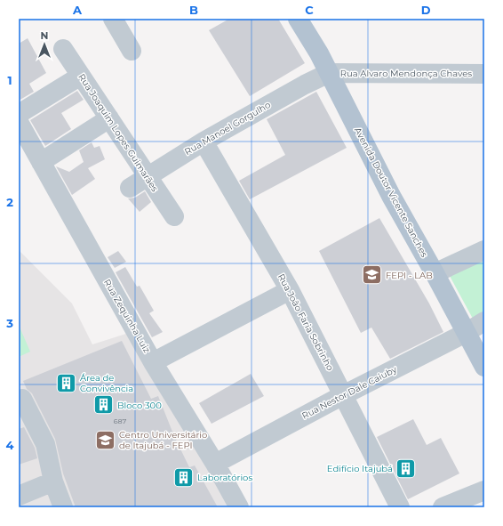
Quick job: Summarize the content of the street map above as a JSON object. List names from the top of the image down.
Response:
{
  "streets": {
    "main road": ["Avenida Doutor Vicente Sanches"],
    "street": [
      "Rua Alvaro Mendonça Chaves",
      "Rua Manoel Gorgulho",
      "Rua Joaquim Lopes Guimarães",
      "Rua Zequinha Luiz",
      "Rua João Faria Sobrinho",
      "Rua Nestor Dale Caiuby"
    ]
  },
  "crossings": [
    ["Rua Alvaro Mendonça Chaves", "Rua Manoel Gorgulho"],
    ["Rua Alvaro Mendonça Chaves", "Avenida Doutor Vicente Sanches"],
    ["Rua Manoel Gorgulho", "Rua Joaquim Lopes Guimarães"],
    ["Rua Manoel Gorgulho", "Avenida Doutor Vicente Sanches"],
    ["Rua Manoel Gorgulho", "Rua João Faria Sobrinho"],
    ["Avenida Doutor Vicente Sanches", "Rua Nestor Dale Caiuby"],
    ["Rua Zequinha Luiz", "Rua Nestor Dale Caiuby"],
    ["Rua João Faria Sobrinho", "Rua Nestor Dale Caiuby"]
  ],
  "places": {
    "school or university": ["FEPI - LAB", "Centro Universitário de Itajubá - FEPI"],
    "building": [
      "Área de Convivência",
      "Bloco 300",
      "Edifício Itajubá",
      "Laboratórios"
    ]
  },
  "house_numbers": ["687"],
  "north": "top",
  "grid": {
    "columns": [
      "A",
      "B",
      "C",
      "D"
    ],
    "rows": [
      "1",
      "2",
      "3",
      "4"
    ]
  }
}
